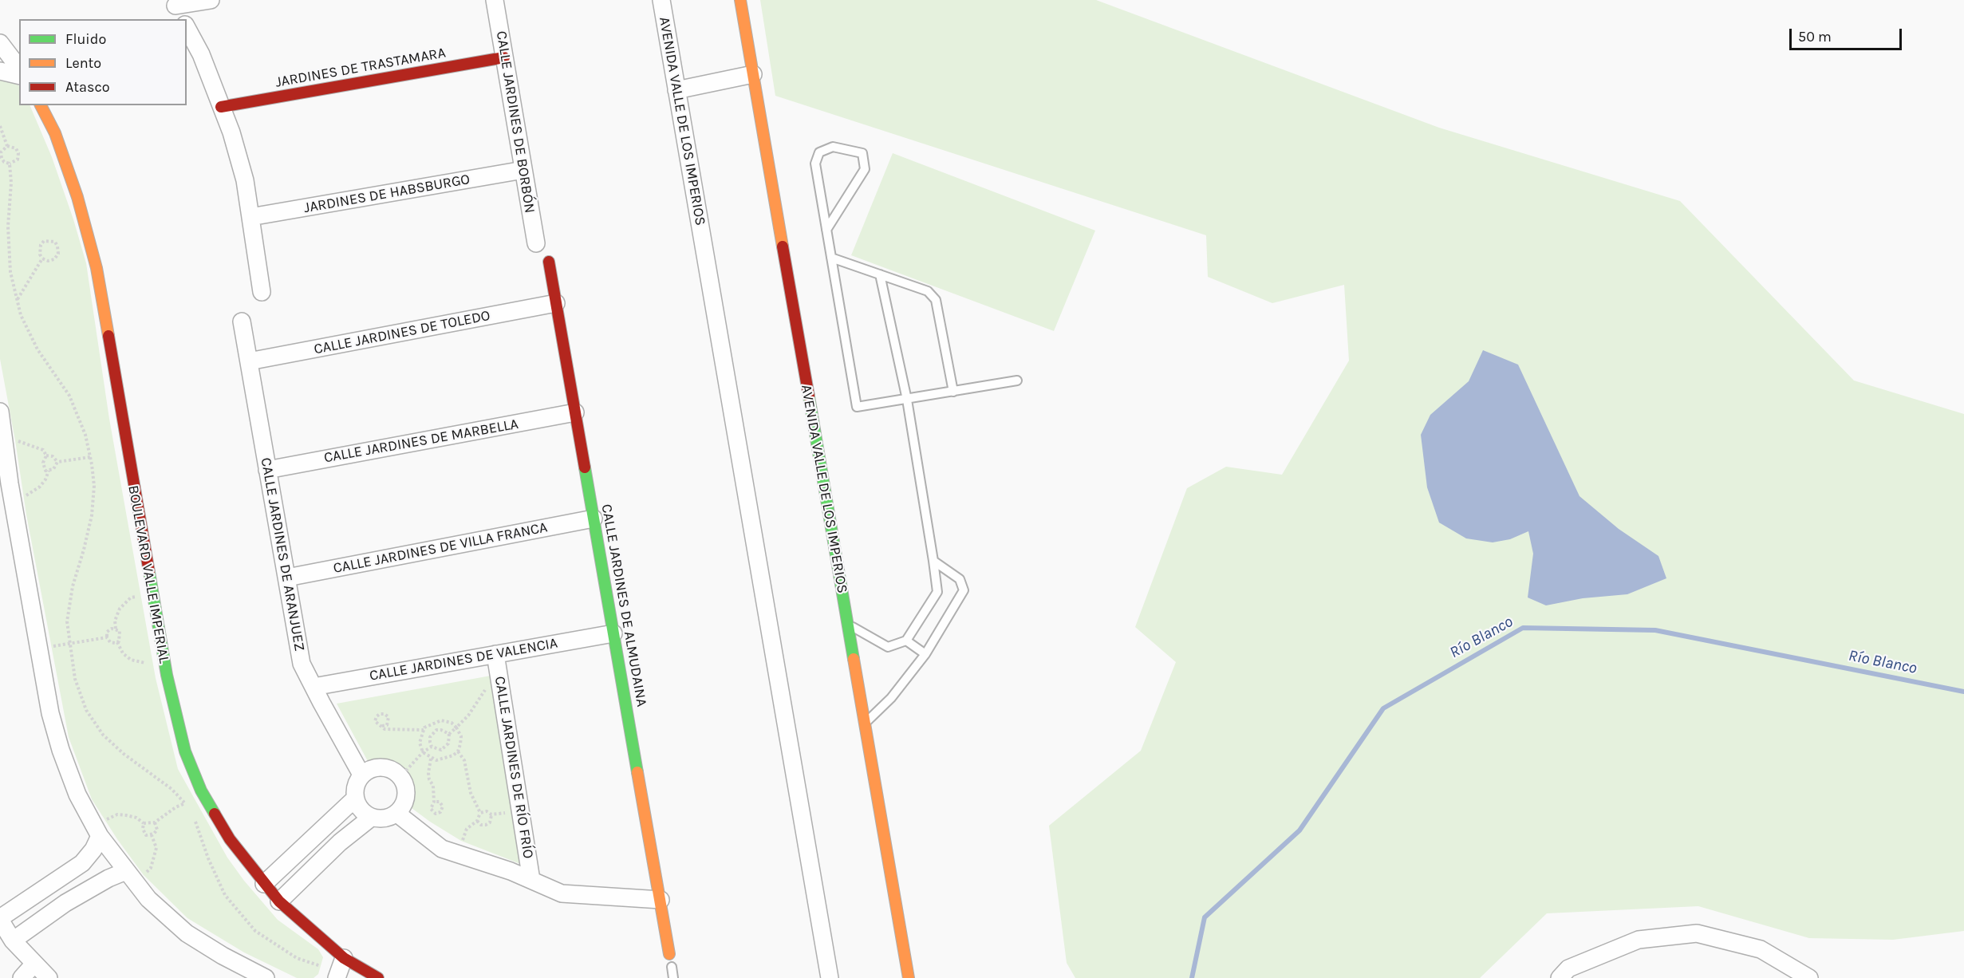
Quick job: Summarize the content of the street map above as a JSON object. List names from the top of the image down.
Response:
{
  "streets": {
    "street": [
      "JARDINES DE TRASTAMARA",
      "AVENIDA VALLE DE LOS IMPERIOS",
      "CALLE JARDINES DE BORBÓN",
      "JARDINES DE HABSBURGO",
      "CALLE JARDINES DE TOLEDO",
      "CALLE JARDINES DE MARBELLA",
      "CALLE JARDINES DE VILLA FRANCA",
      "CALLE JARDINES DE ARANJUEZ",
      "BOULEVARD VALLE IMPERIAL",
      "CALLE JARDINES DE ALMUDAINA",
      "CALLE JARDINES DE VALENCIA",
      "CALLE JARDINES DE RÍO FRÍO"
    ]
  },
  "crossings": [
    ["JARDINES DE TRASTAMARA", "CALLE JARDINES DE BORBÓN"],
    ["CALLE JARDINES DE BORBÓN", "JARDINES DE HABSBURGO"],
    ["CALLE JARDINES DE TOLEDO", "CALLE JARDINES DE ARANJUEZ"],
    ["CALLE JARDINES DE TOLEDO", "CALLE JARDINES DE ALMUDAINA"],
    ["CALLE JARDINES DE MARBELLA", "CALLE JARDINES DE ARANJUEZ"],
    ["CALLE JARDINES DE MARBELLA", "CALLE JARDINES DE ALMUDAINA"],
    ["CALLE JARDINES DE VILLA FRANCA", "CALLE JARDINES DE ARANJUEZ"],
    ["CALLE JARDINES DE VILLA FRANCA", "CALLE JARDINES DE ALMUDAINA"],
    ["CALLE JARDINES DE ARANJUEZ", "CALLE JARDINES DE VALENCIA"],
    ["CALLE JARDINES DE ALMUDAINA", "CALLE JARDINES DE VALENCIA"],
    ["CALLE JARDINES DE VALENCIA", "CALLE JARDINES DE RÍO FRÍO"]
  ],
  "water": ["Río Blanco"],
  "legend": ["Fluido", "Lento", "Atasco"],
  "scale_bar": "50 m"
}
